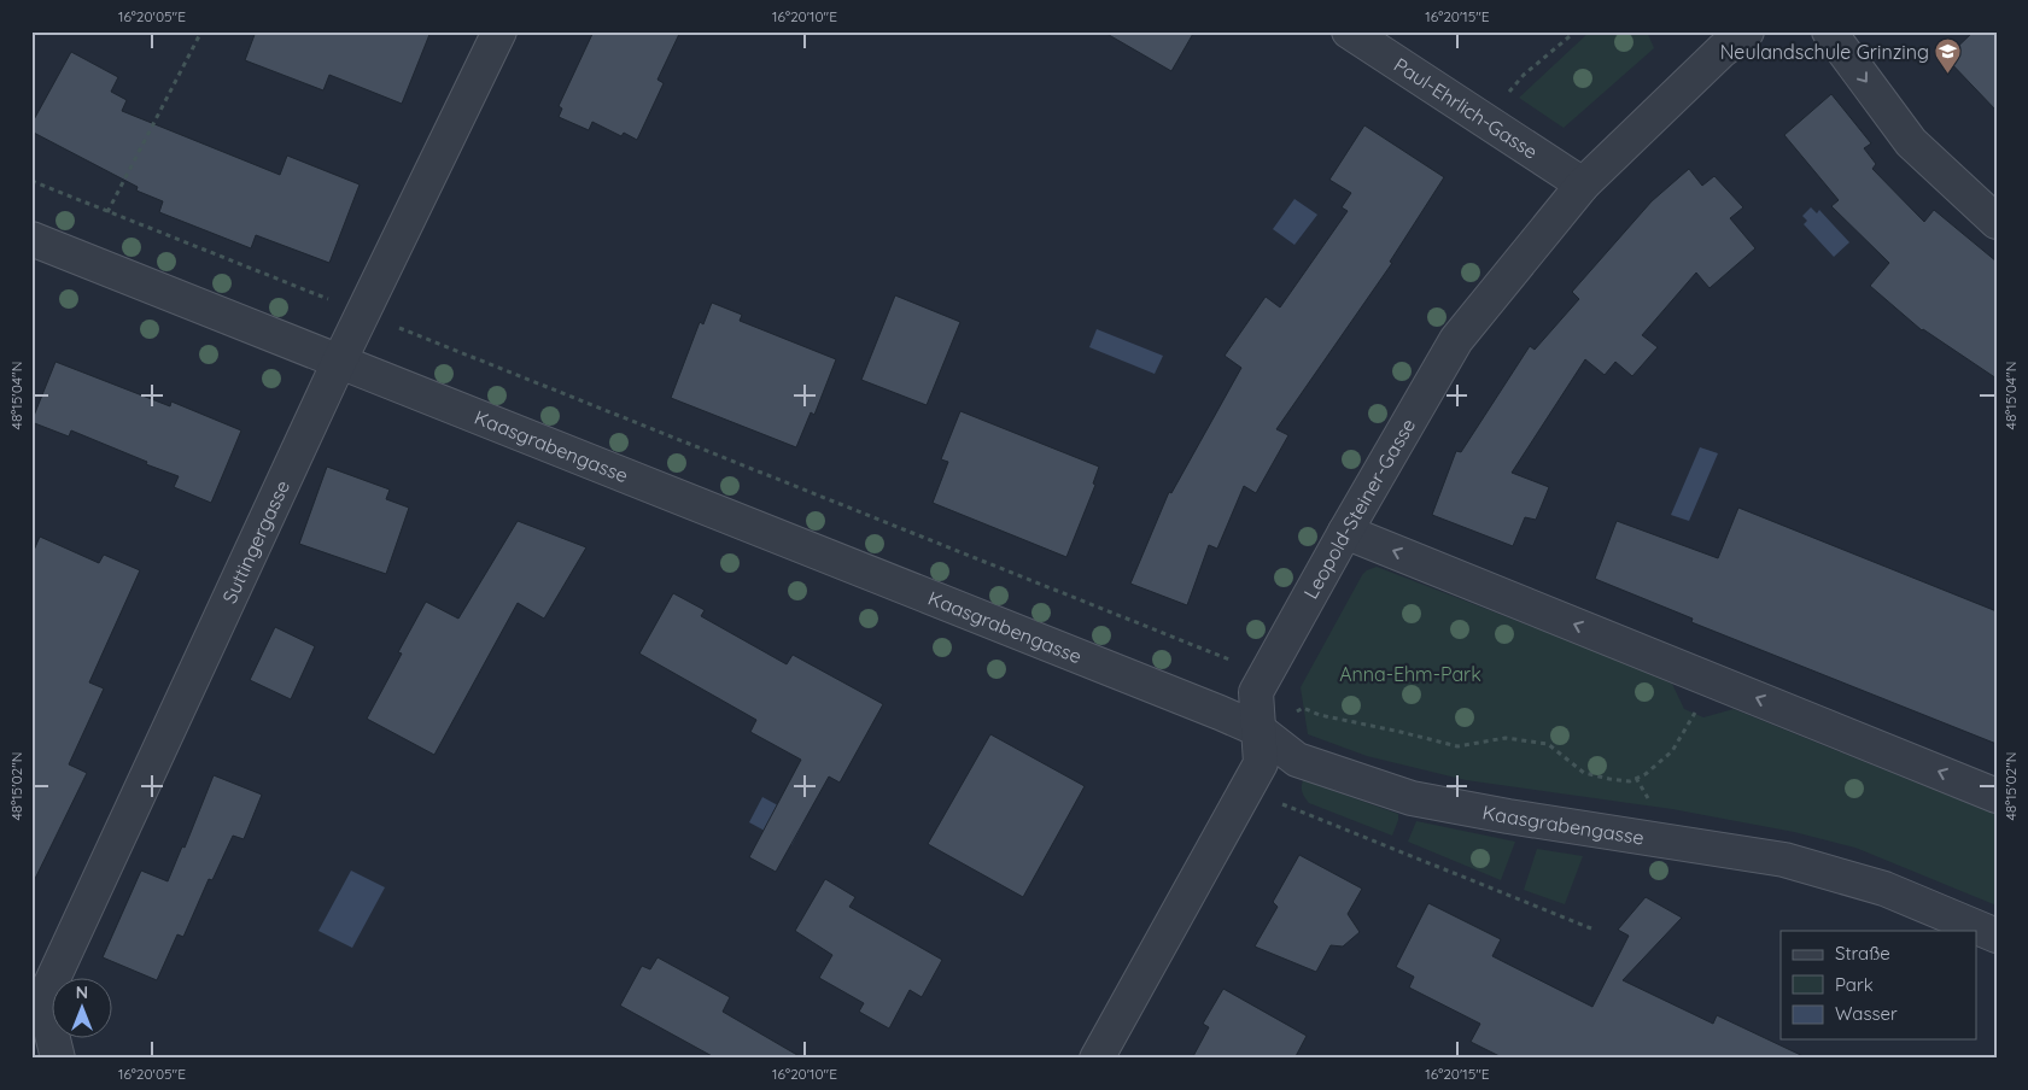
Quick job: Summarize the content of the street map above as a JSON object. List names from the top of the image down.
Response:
{
  "streets": {
    "street": [
      "Paul-Ehrlich-Gasse",
      "Kaasgrabengasse",
      "Leopold-Steiner-Gasse",
      "Suttingergasse"
    ]
  },
  "crossings": [
    ["Paul-Ehrlich-Gasse", "Leopold-Steiner-Gasse"],
    ["Kaasgrabengasse", "Leopold-Steiner-Gasse"],
    ["Kaasgrabengasse", "Suttingergasse"]
  ],
  "parks": ["Anna-Ehm-Park"],
  "places": {
    "school or university": ["Neulandschule Grinzing"]
  },
  "legend": ["Straße", "Park", "Wasser"],
  "north": "top",
  "coordinates": [
    "16°20'05\"E",
    "16°20'10\"E",
    "16°20'15\"E",
    "48°15'04\"N",
    "48°15'02\"N"
  ]
}
